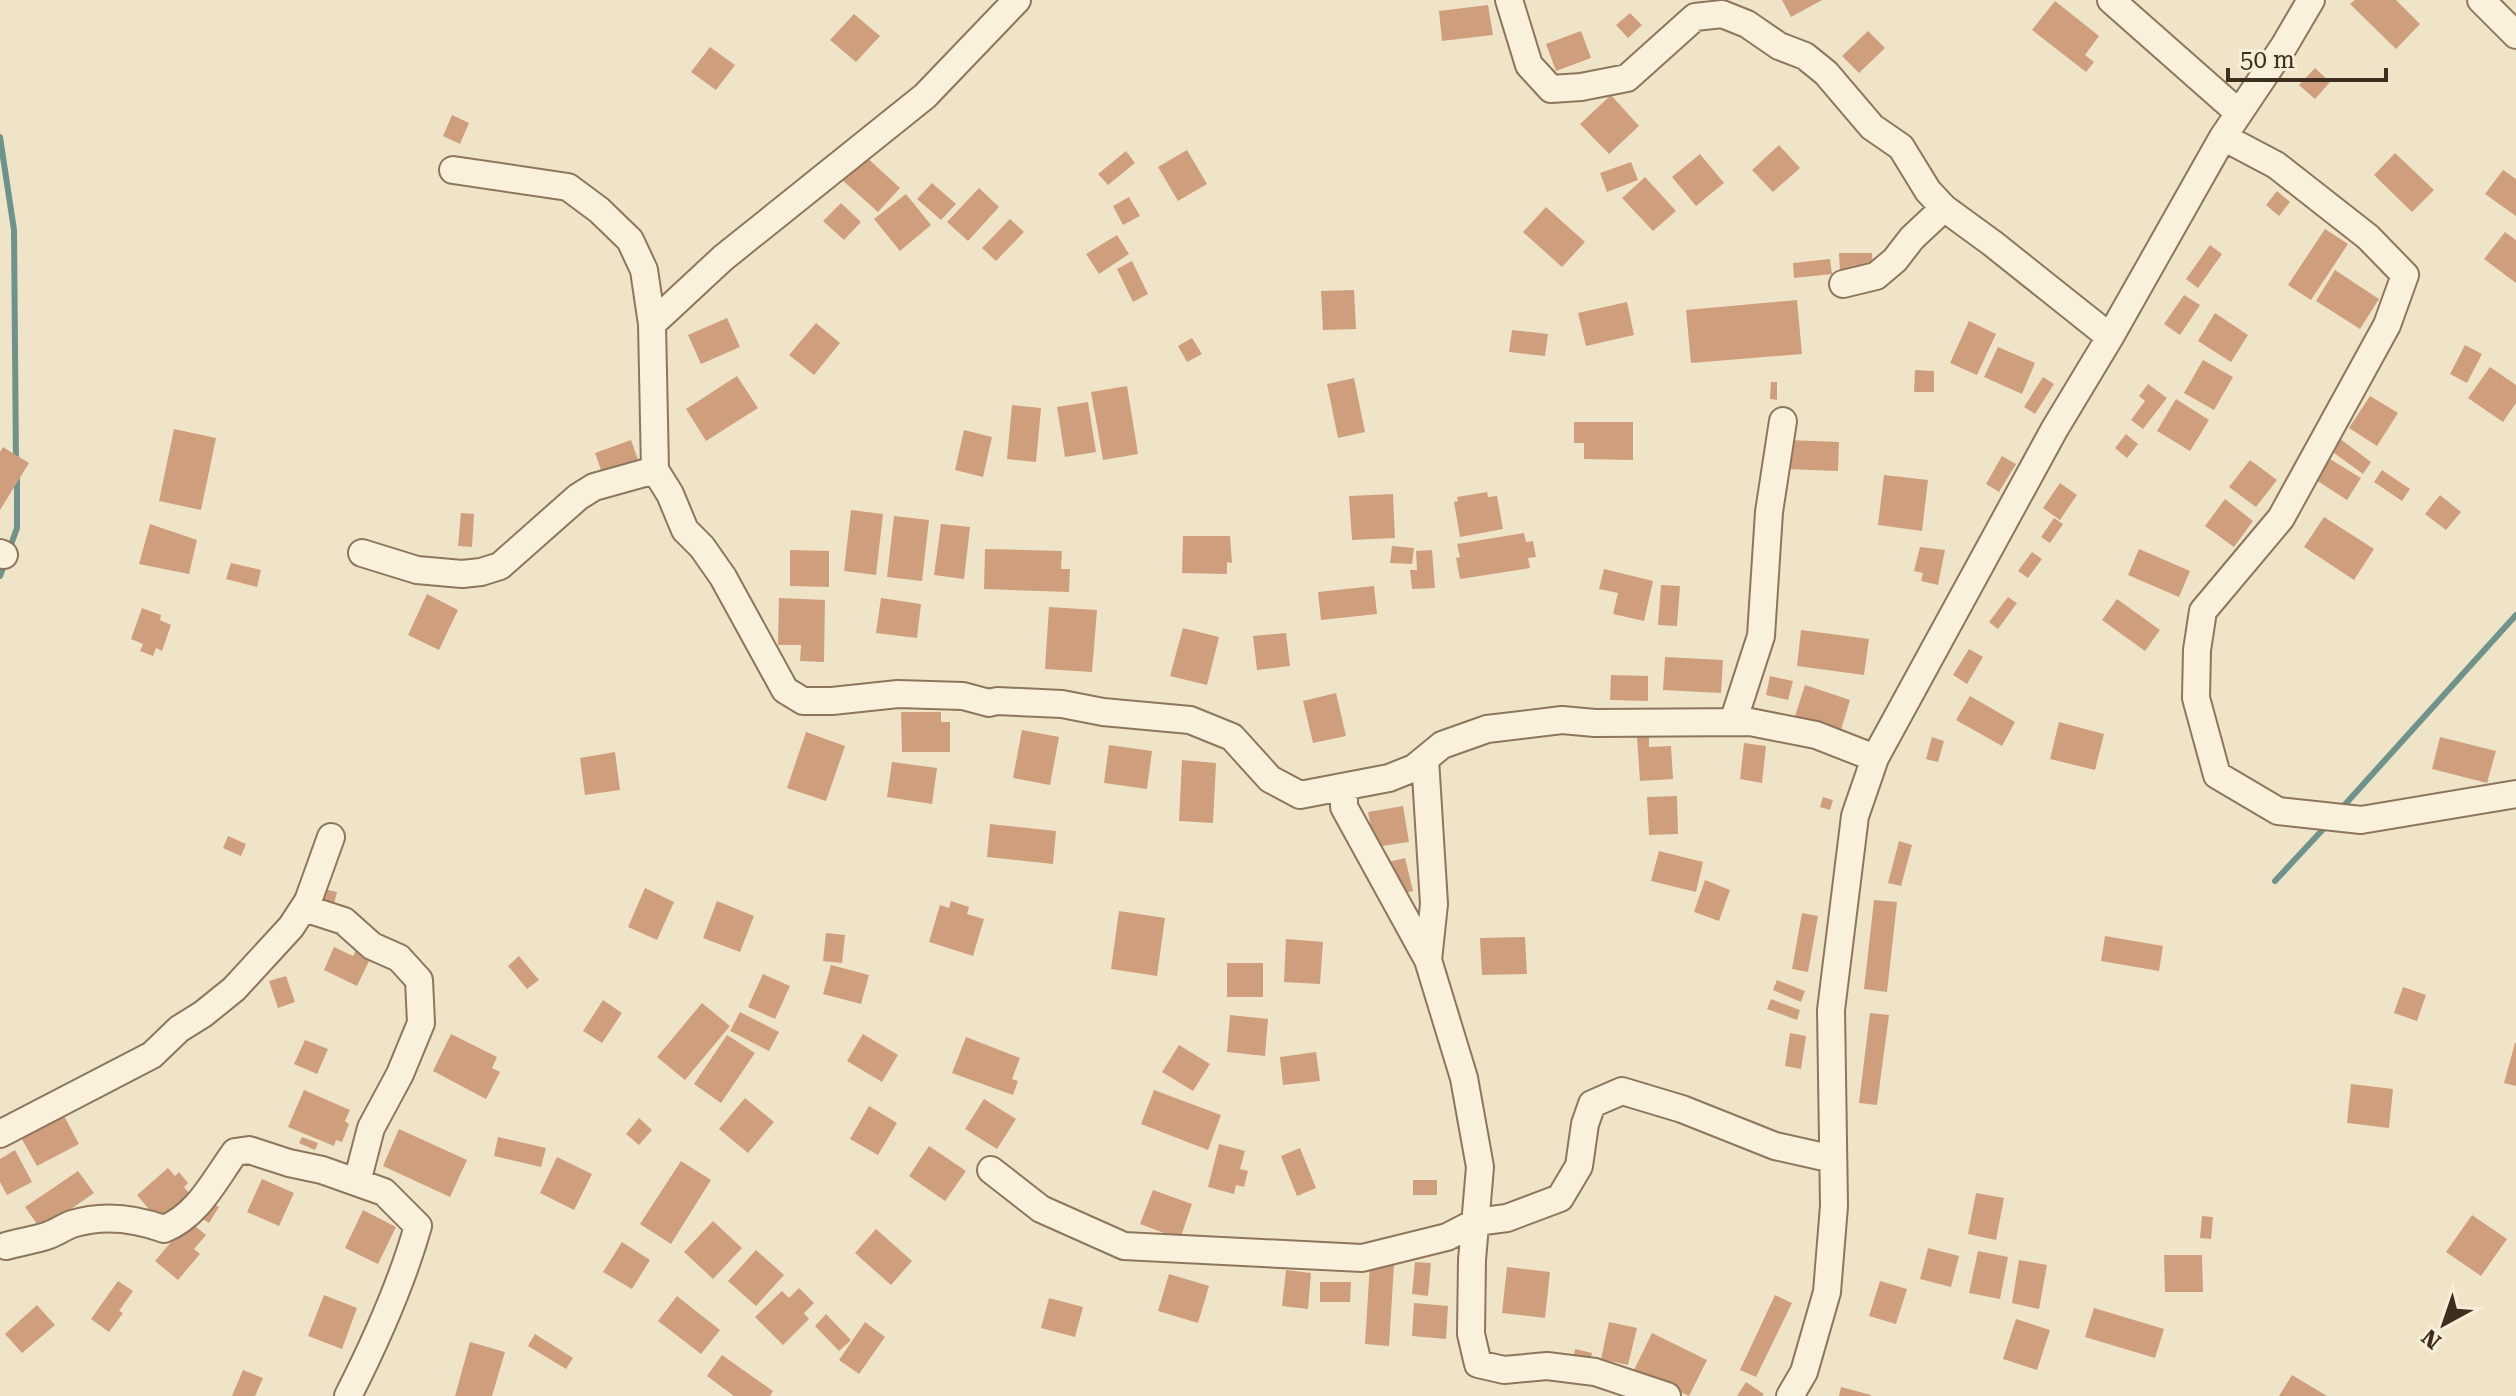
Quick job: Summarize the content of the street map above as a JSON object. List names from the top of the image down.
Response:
{
  "scale_bar": "50 m",
  "north": "bottom left"
}
